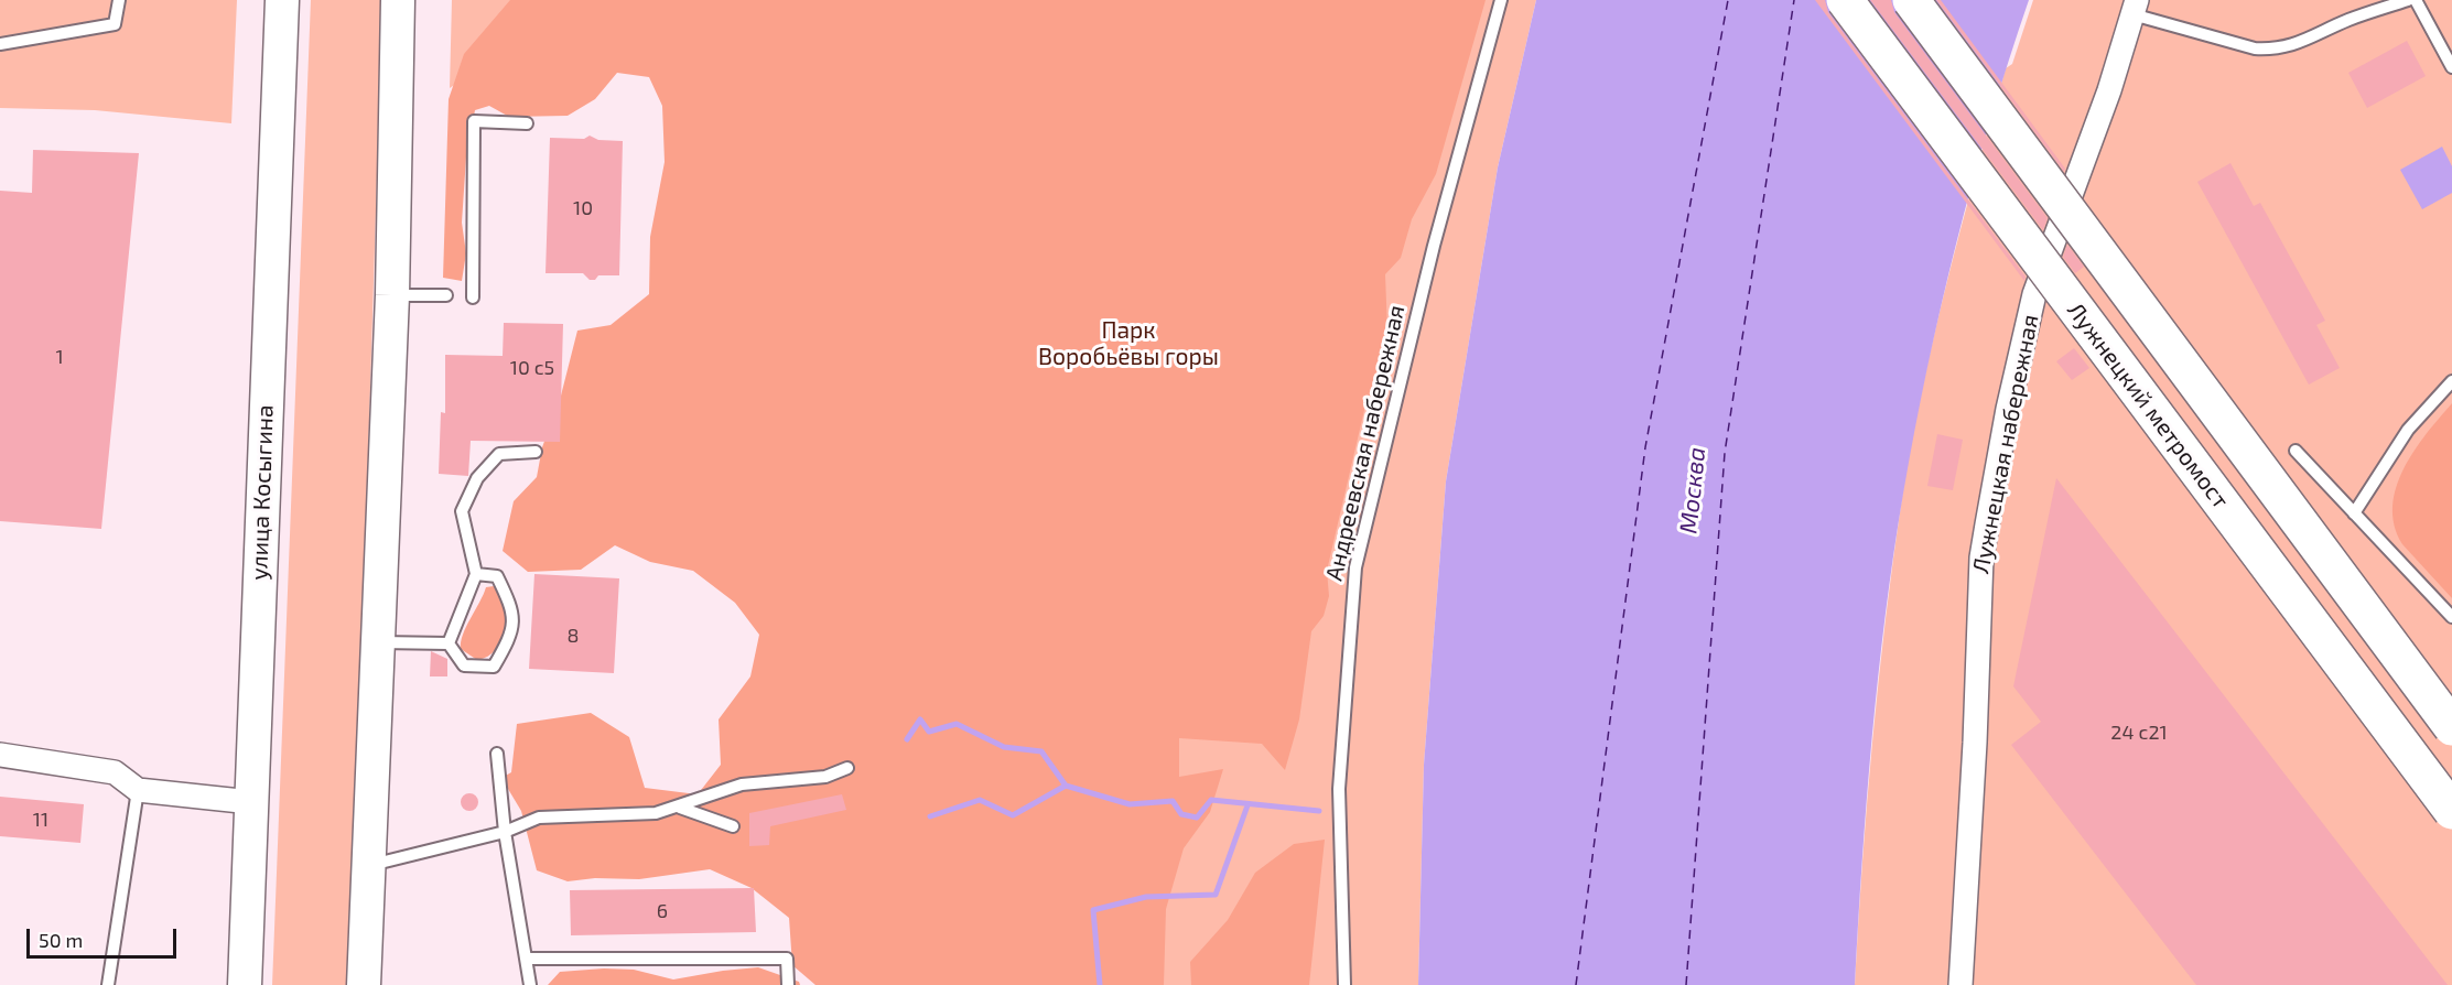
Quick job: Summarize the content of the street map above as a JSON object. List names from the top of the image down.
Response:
{
  "streets": {
    "main road": ["Лужнецкий метромост", "улица Косыгина"],
    "street": ["Лужнецкая набережная"],
    "lane": ["Андреевская набережная"]
  },
  "water": ["Москва"],
  "parks": ["Парк Воробьёвы горы"],
  "house_numbers": [
    "10",
    "1",
    "10 с5",
    "8",
    "24 с21",
    "11",
    "6"
  ],
  "scale_bar": "50 m"
}
